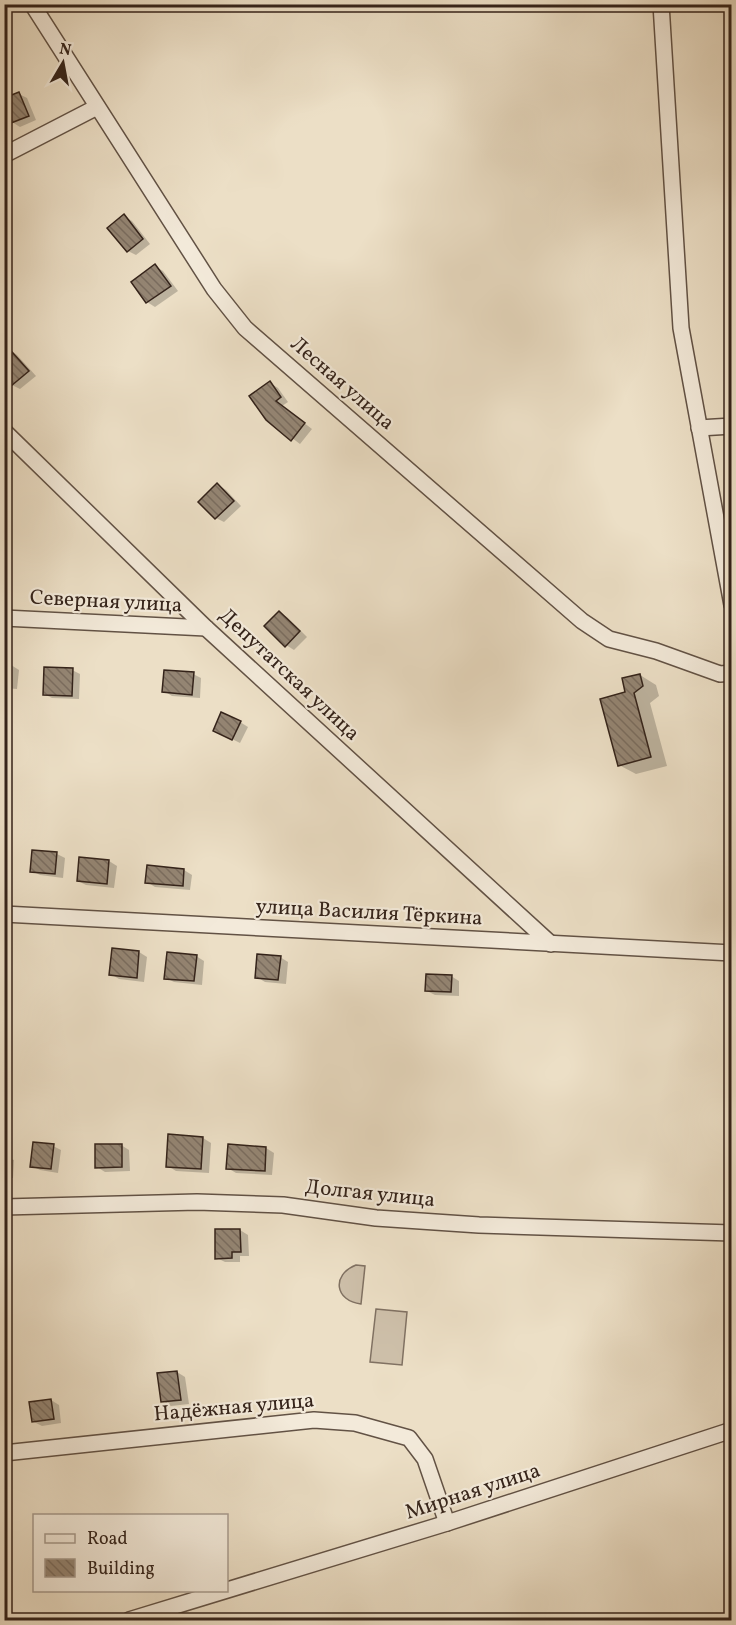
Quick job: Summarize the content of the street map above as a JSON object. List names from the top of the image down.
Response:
{
  "streets": {
    "street": [
      "Лесная улица",
      "Северная улица",
      "Депутатская улица",
      "улица Василия Тёркина",
      "Долгая улица",
      "Надёжная улица",
      "Мирная улица"
    ]
  },
  "crossings": [
    ["Северная улица", "Депутатская улица"],
    ["Депутатская улица", "улица Василия Тёркина"],
    ["Надёжная улица", "Мирная улица"]
  ],
  "legend": ["Road", "Building"],
  "north": "top"
}
